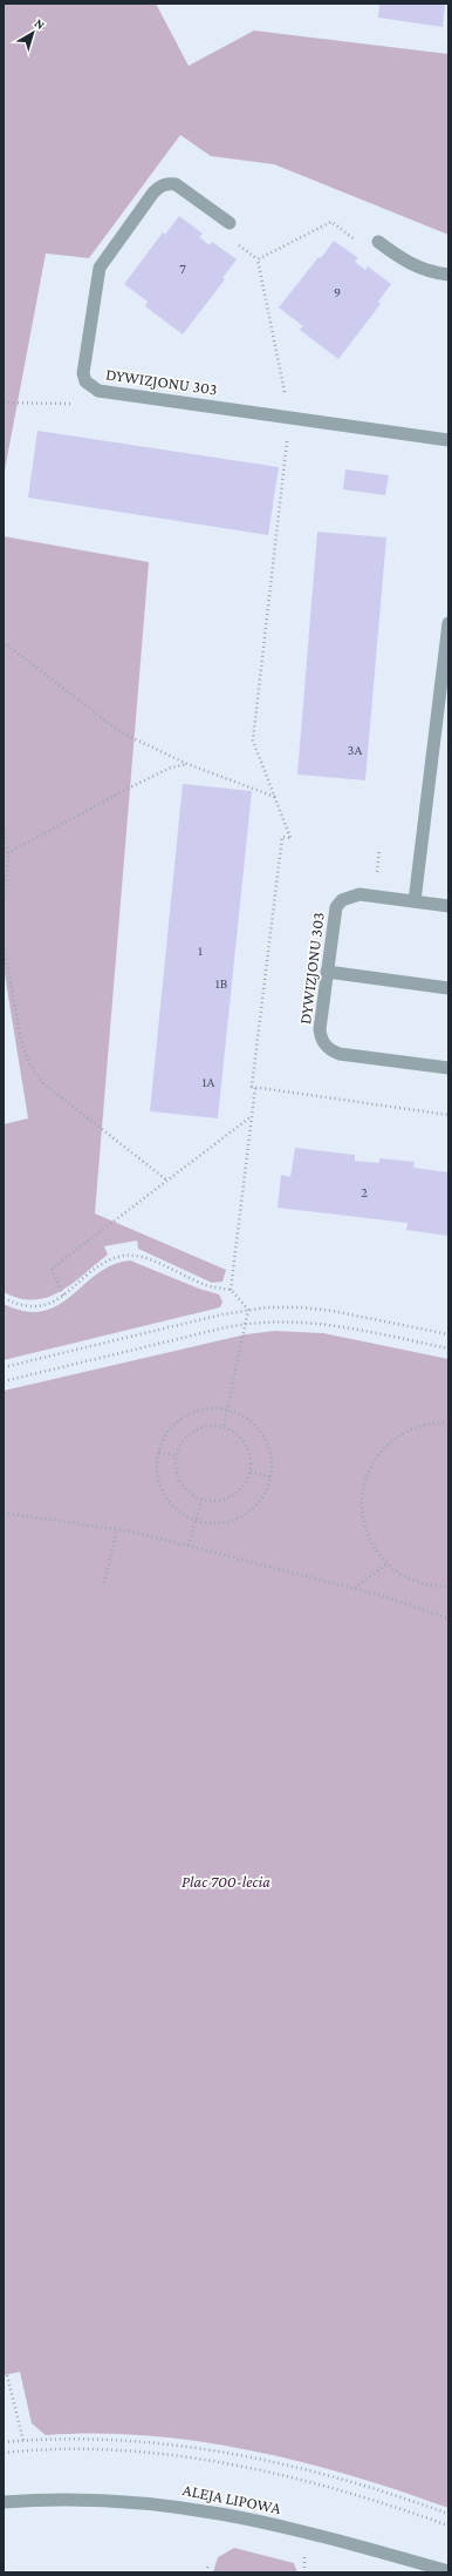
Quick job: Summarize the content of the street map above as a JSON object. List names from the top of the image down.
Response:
{
  "streets": {
    "street": ["DYWIZJONU 303", "ALEJA LIPOWA"]
  },
  "parks": ["Plac 700-lecia"],
  "house_numbers": [
    "7",
    "9",
    "3A",
    "1",
    "1B",
    "1A",
    "2"
  ],
  "north": "top right"
}
